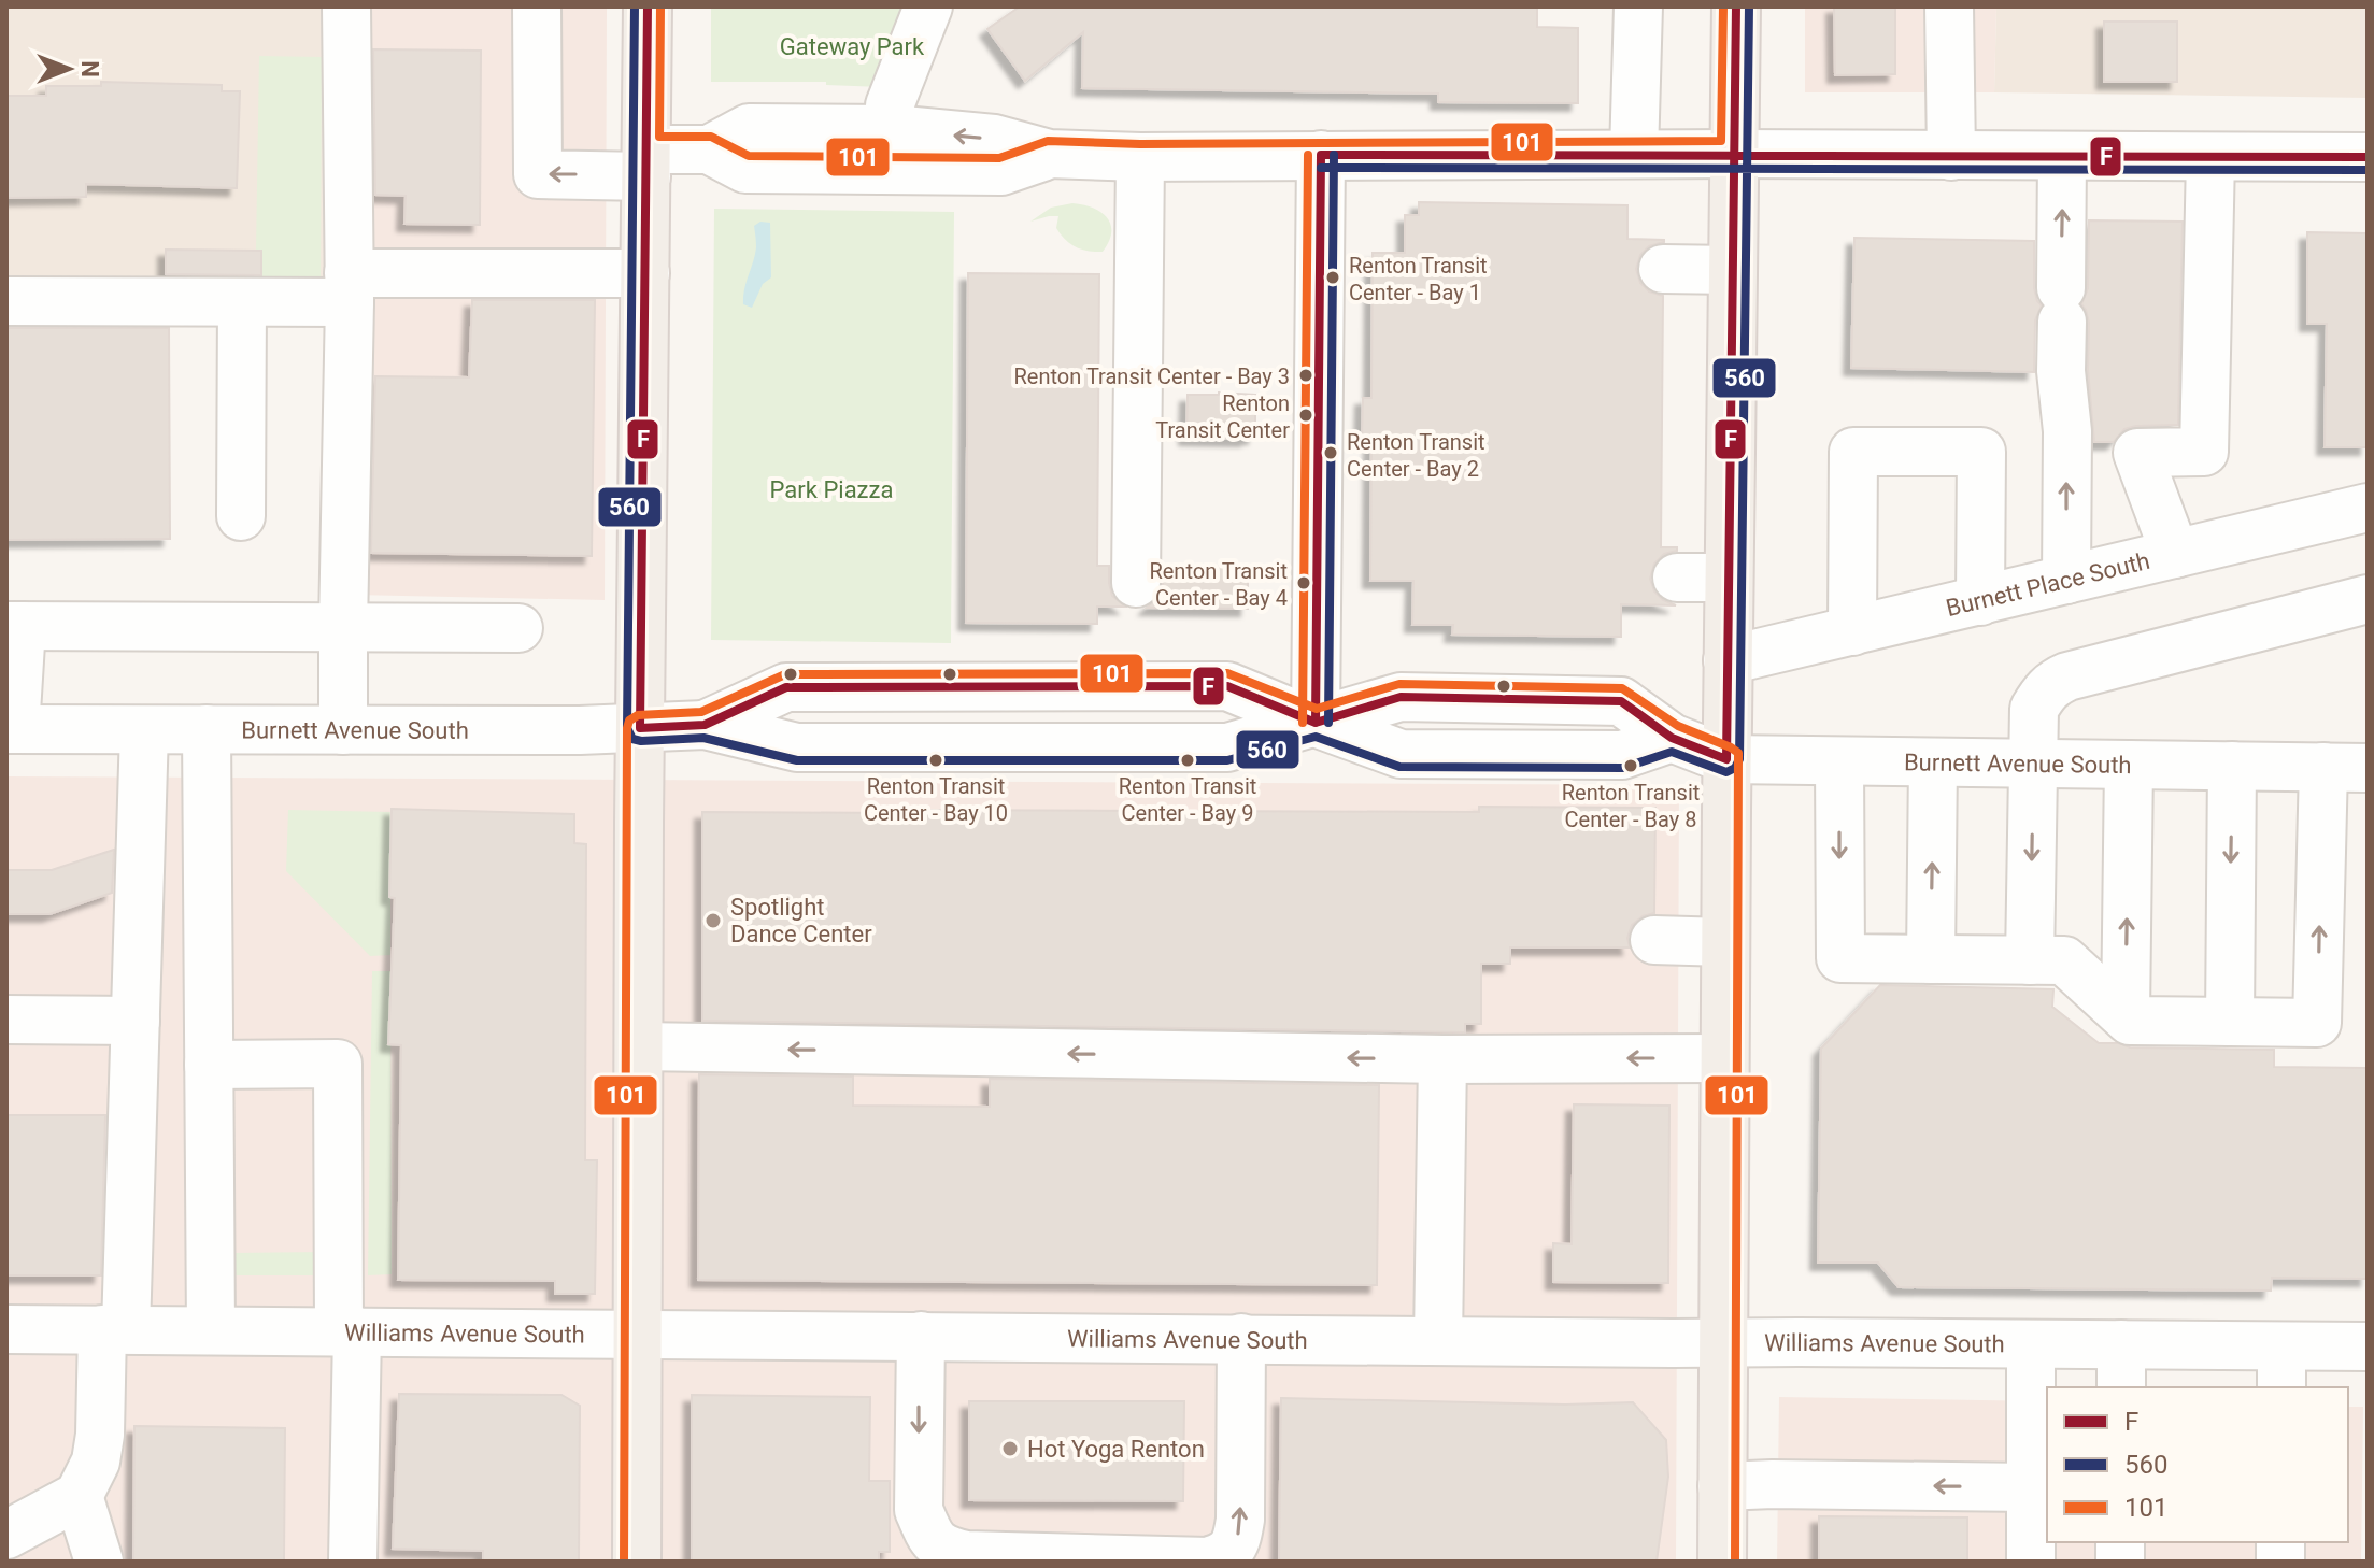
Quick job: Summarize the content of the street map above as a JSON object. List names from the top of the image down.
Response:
{
  "streets": {
    "street": ["Burnett Place South", "Burnett Avenue South", "Williams Avenue South"]
  },
  "parks": ["Gateway Park", "Park Piazza"],
  "places": [
    "Renton Transit Center - Bay 1",
    "Renton Transit Center - Bay 3",
    "Renton Transit Center",
    "Renton Transit Center - Bay 2",
    "Renton Transit Center - Bay 4",
    "Renton Transit Center - Bay 10",
    "Renton Transit Center - Bay 9",
    "Renton Transit Center - Bay 8",
    "Spotlight Dance Center",
    "Hot Yoga Renton"
  ],
  "lines": ["transit line F", "transit line 560", "transit line 101"],
  "legend": ["F", "560", "101"],
  "north": "right"
}
